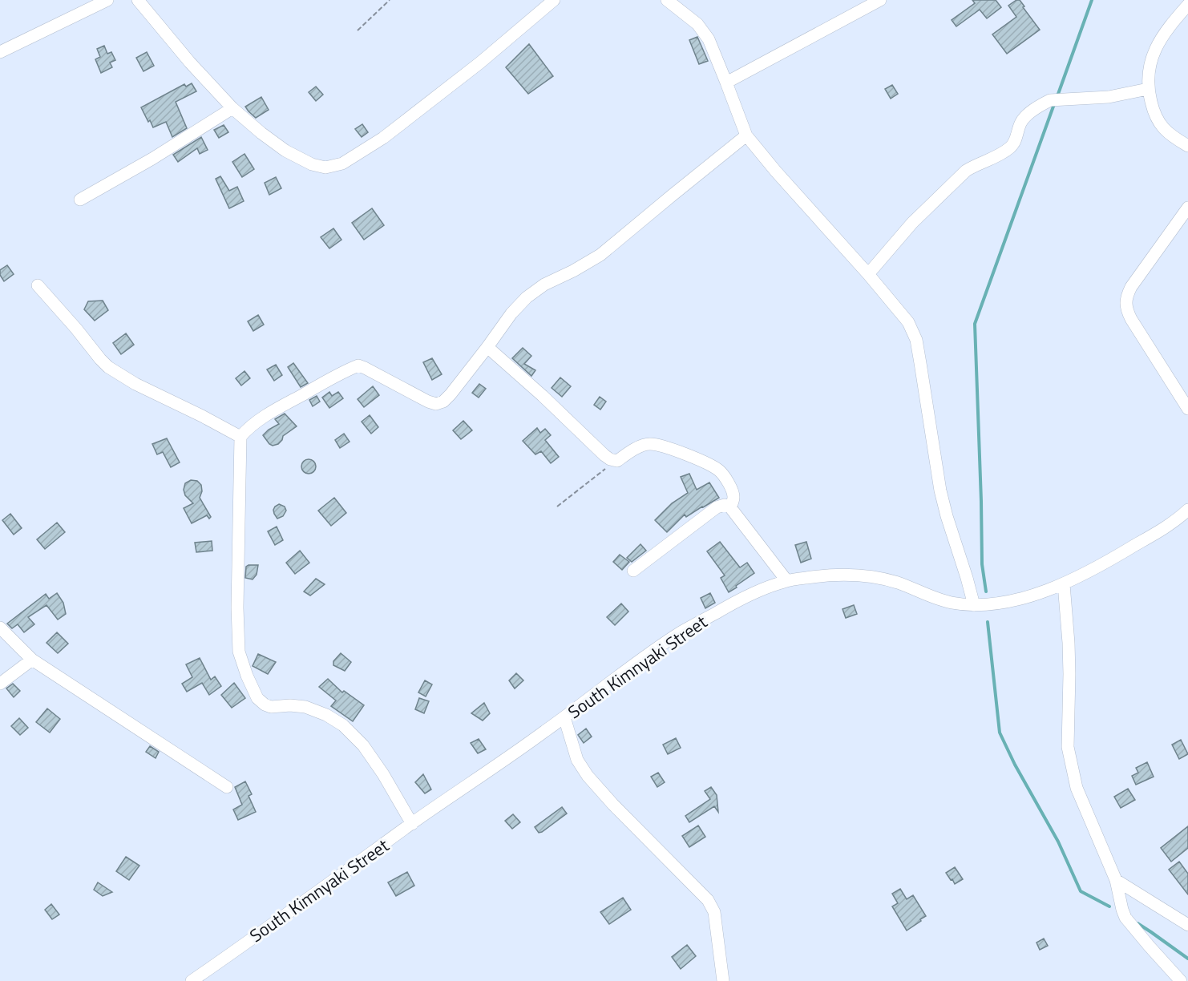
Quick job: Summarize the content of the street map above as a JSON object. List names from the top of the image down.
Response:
{
  "streets": {
    "street": ["South Kimnyaki Street"]
  }
}
